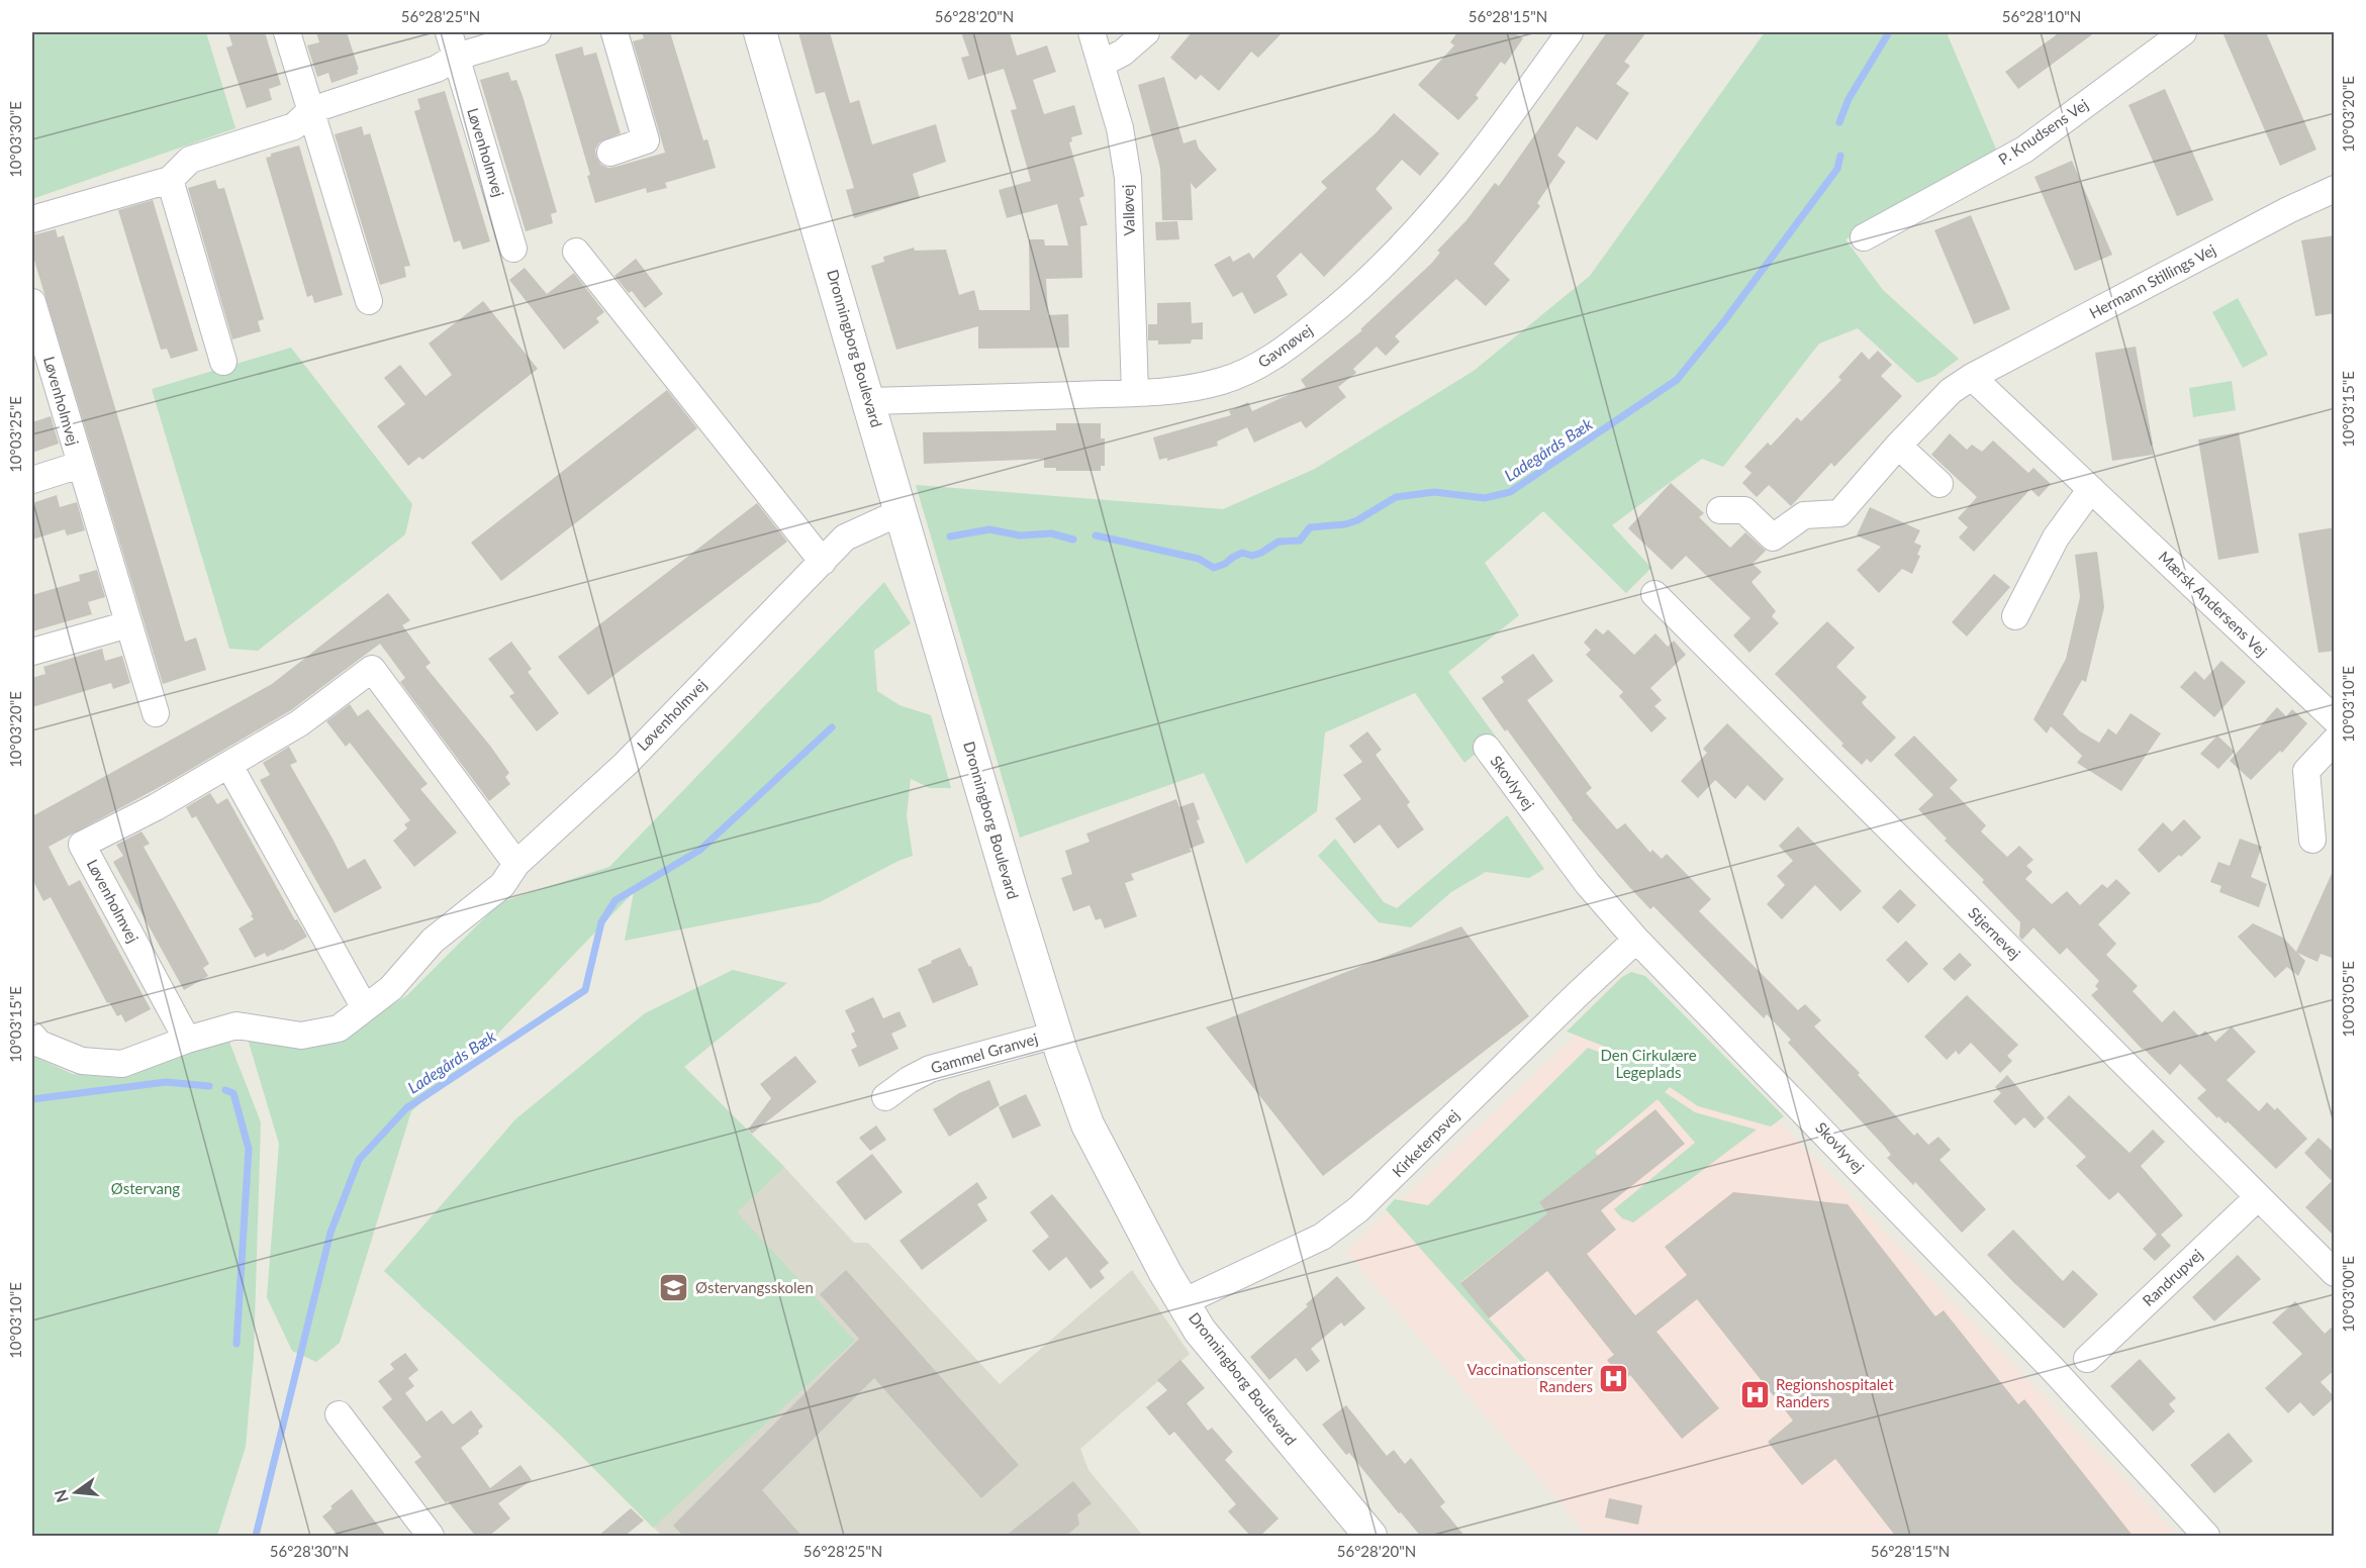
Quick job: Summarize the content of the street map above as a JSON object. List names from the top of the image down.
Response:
{
  "streets": {
    "street": [
      "P. Knudsens Vej",
      "Løvenholmvej",
      "Valløvej",
      "Hermann Stillings Vej",
      "Gavnøvej",
      "Dronningborg Boulevard",
      "Mærsk Andersens Vej",
      "Skovlyvej",
      "Stjernevej",
      "Gammel Granvej",
      "Kirketerpsvej",
      "Randrupvej"
    ]
  },
  "crossings": [
    ["Løvenholmvej", "Dronningborg Boulevard"],
    ["Valløvej", "Gavnøvej"],
    ["Hermann Stillings Vej", "Mærsk Andersens Vej"],
    ["Gavnøvej", "Dronningborg Boulevard"],
    ["Dronningborg Boulevard", "Gammel Granvej"],
    ["Dronningborg Boulevard", "Kirketerpsvej"],
    ["Skovlyvej", "Kirketerpsvej"],
    ["Stjernevej", "Randrupvej"]
  ],
  "water": ["Ladegårds Bæk"],
  "parks": ["Den Cirkulære Legeplads", "Østervang"],
  "places": {
    "school or university": ["Østervangsskolen"],
    "hospital": ["Vaccinationscenter Randers", "Regionshospitalet Randers"]
  },
  "north": "left",
  "coordinates": [
    "56°28'25\"N",
    "56°28'20\"N",
    "56°28'15\"N",
    "56°28'10\"N",
    "10°03'20\"E",
    "10°03'30\"E",
    "10°03'15\"E",
    "10°03'25\"E",
    "10°03'10\"E",
    "10°03'05\"E",
    "10°03'00\"E",
    "56°28'30\"N"
  ]
}
